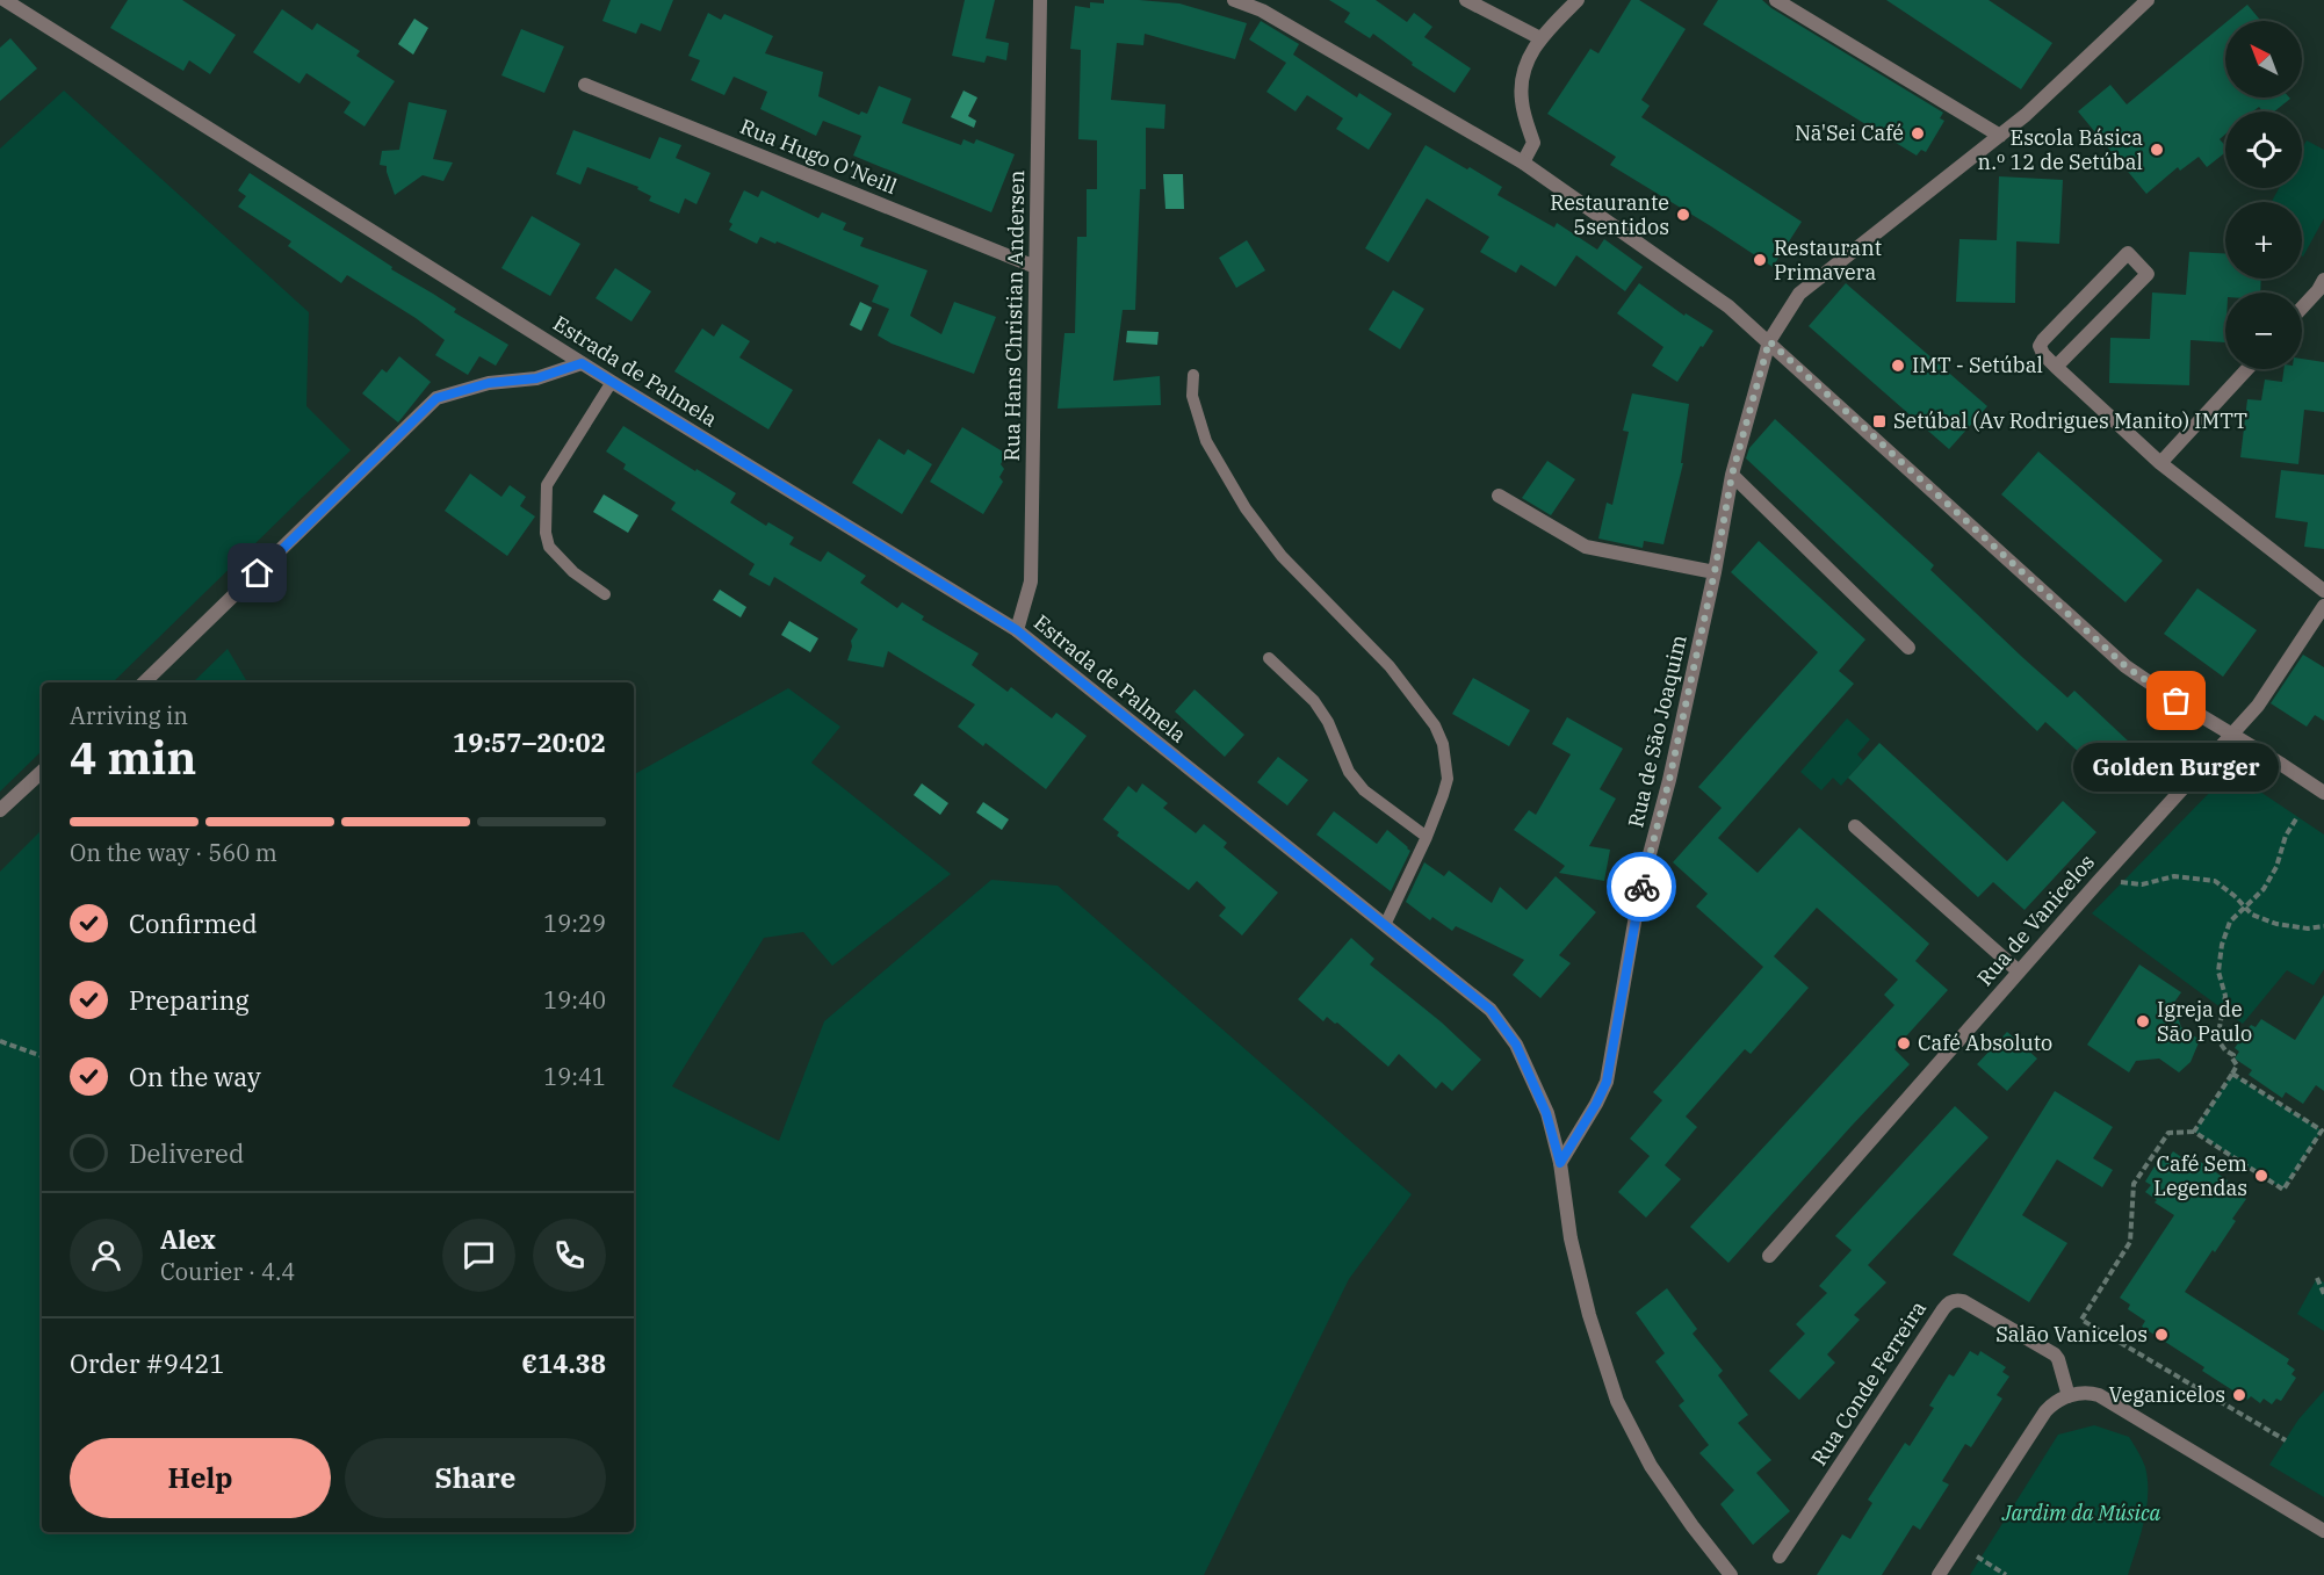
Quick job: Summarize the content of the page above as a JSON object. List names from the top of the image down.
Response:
{
  "streets": {
    "street": [
      "Rua Hugo O'Neill",
      "Rua Hans Christian Andersen",
      "Estrada de Palmela",
      "Rua de São Joaquim",
      "Rua de Vanicelos",
      "Rua Conde Ferreira"
    ]
  },
  "crossings": [
    ["Rua Hugo O'Neill", "Rua Hans Christian Andersen"],
    ["Rua Hans Christian Andersen", "Estrada de Palmela"],
    ["Estrada de Palmela", "Rua de São Joaquim"]
  ],
  "parks": ["Jardim da Música"],
  "places": {
    "other": [
      "Nã'Sei Café",
      "Escola Básica n.º 12 de Setúbal",
      "Restaurante 5sentidos",
      "Restaurant Primavera",
      "IMT - Setúbal",
      "Golden Burger",
      "Igreja de São Paulo",
      "Café Absoluto",
      "Café Sem Legendas",
      "Salão Vanicelos",
      "Veganicelos"
    ],
    "transit": ["Setúbal (Av Rodrigues Manito) IMTT"]
  },
  "north": "top left",
  "page": {
    "map_buttons": ["+", "−"],
    "heading": ["4 min", "Arriving in", "19:57–20:02"],
    "panel": [
      "Alex",
      "Courier · 4.4",
      "Order #9421",
      "€14.38"
    ],
    "bubble": "Golden Burger",
    "bar": "On the way · 560 m",
    "list": [
      ["Confirmed", "19:29"],
      ["Preparing", "19:40"],
      ["On the way", "19:41"],
      "Delivered"
    ],
    "buttons": ["Help", "Share"]
  }
}
